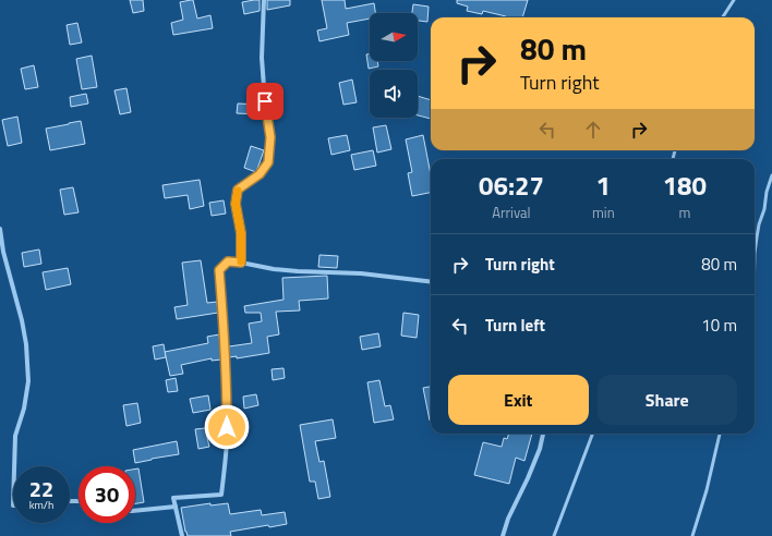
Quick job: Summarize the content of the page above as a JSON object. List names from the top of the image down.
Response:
{
  "north": "right",
  "page": {
    "turn": ["80 m", "Turn right"],
    "eta": [
      "06:27",
      "Arrival",
      "1",
      "min",
      "180",
      "m"
    ],
    "list": [
      {
        "name": "Turn right",
        "value": "80 m"
      },
      {
        "name": "Turn left",
        "value": "10 m"
      }
    ],
    "buttons": ["Exit", "Share"],
    "speed": "22 km/h",
    "limit": "30"
  }
}
